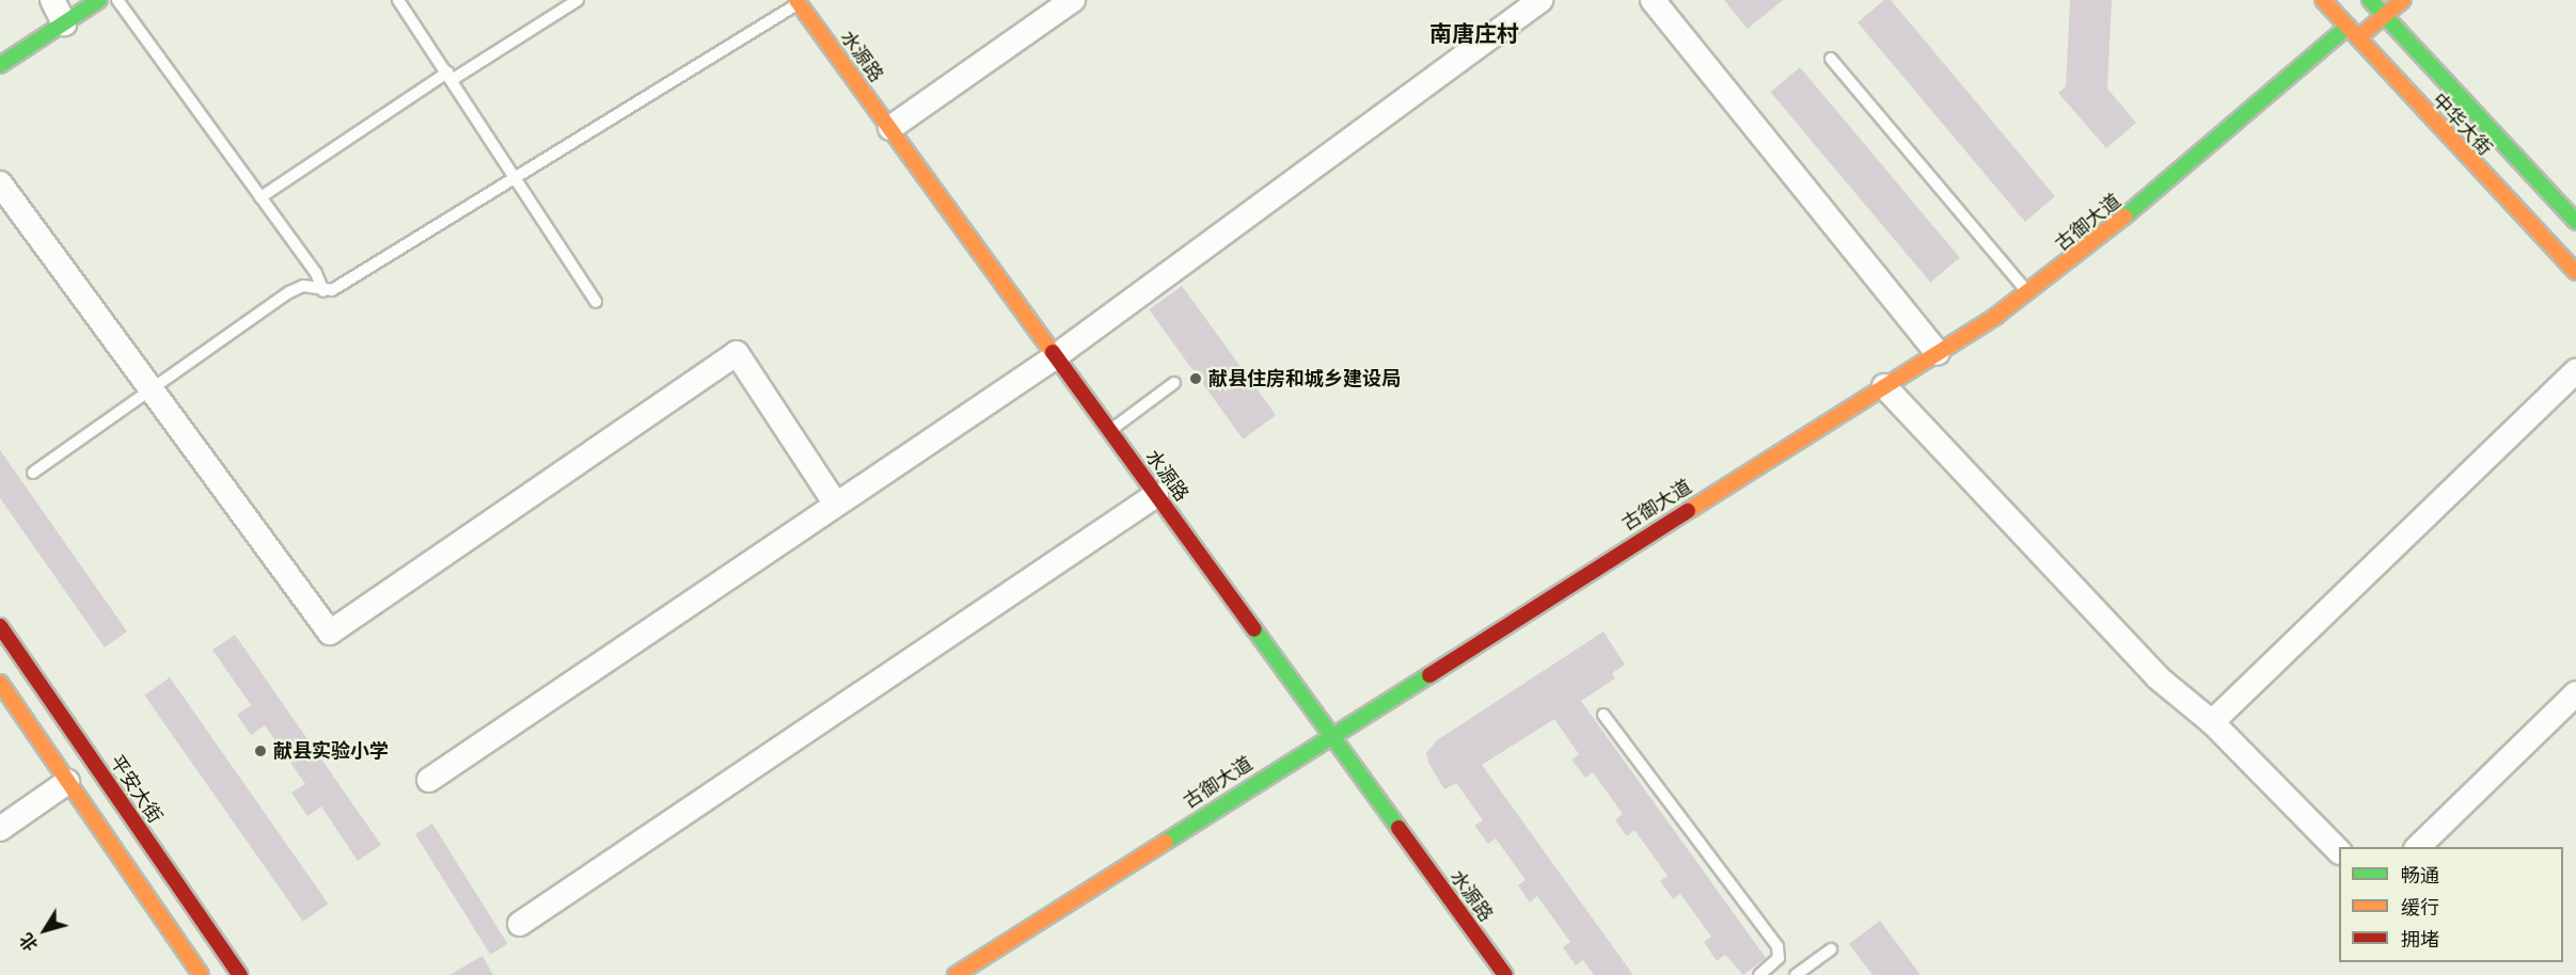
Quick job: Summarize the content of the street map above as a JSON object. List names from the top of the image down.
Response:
{
  "streets": {
    "street": [
      "水源路",
      "中华大街",
      "古御大道",
      "平安大街"
    ]
  },
  "crossings": [
    ["水源路", "古御大道"],
    ["中华大街", "古御大道"]
  ],
  "districts": ["南唐庄村"],
  "places": ["献县住房和城乡建设局", "献县实验小学"],
  "legend": ["畅通", "缓行", "拥堵"],
  "north": "bottom left"
}
